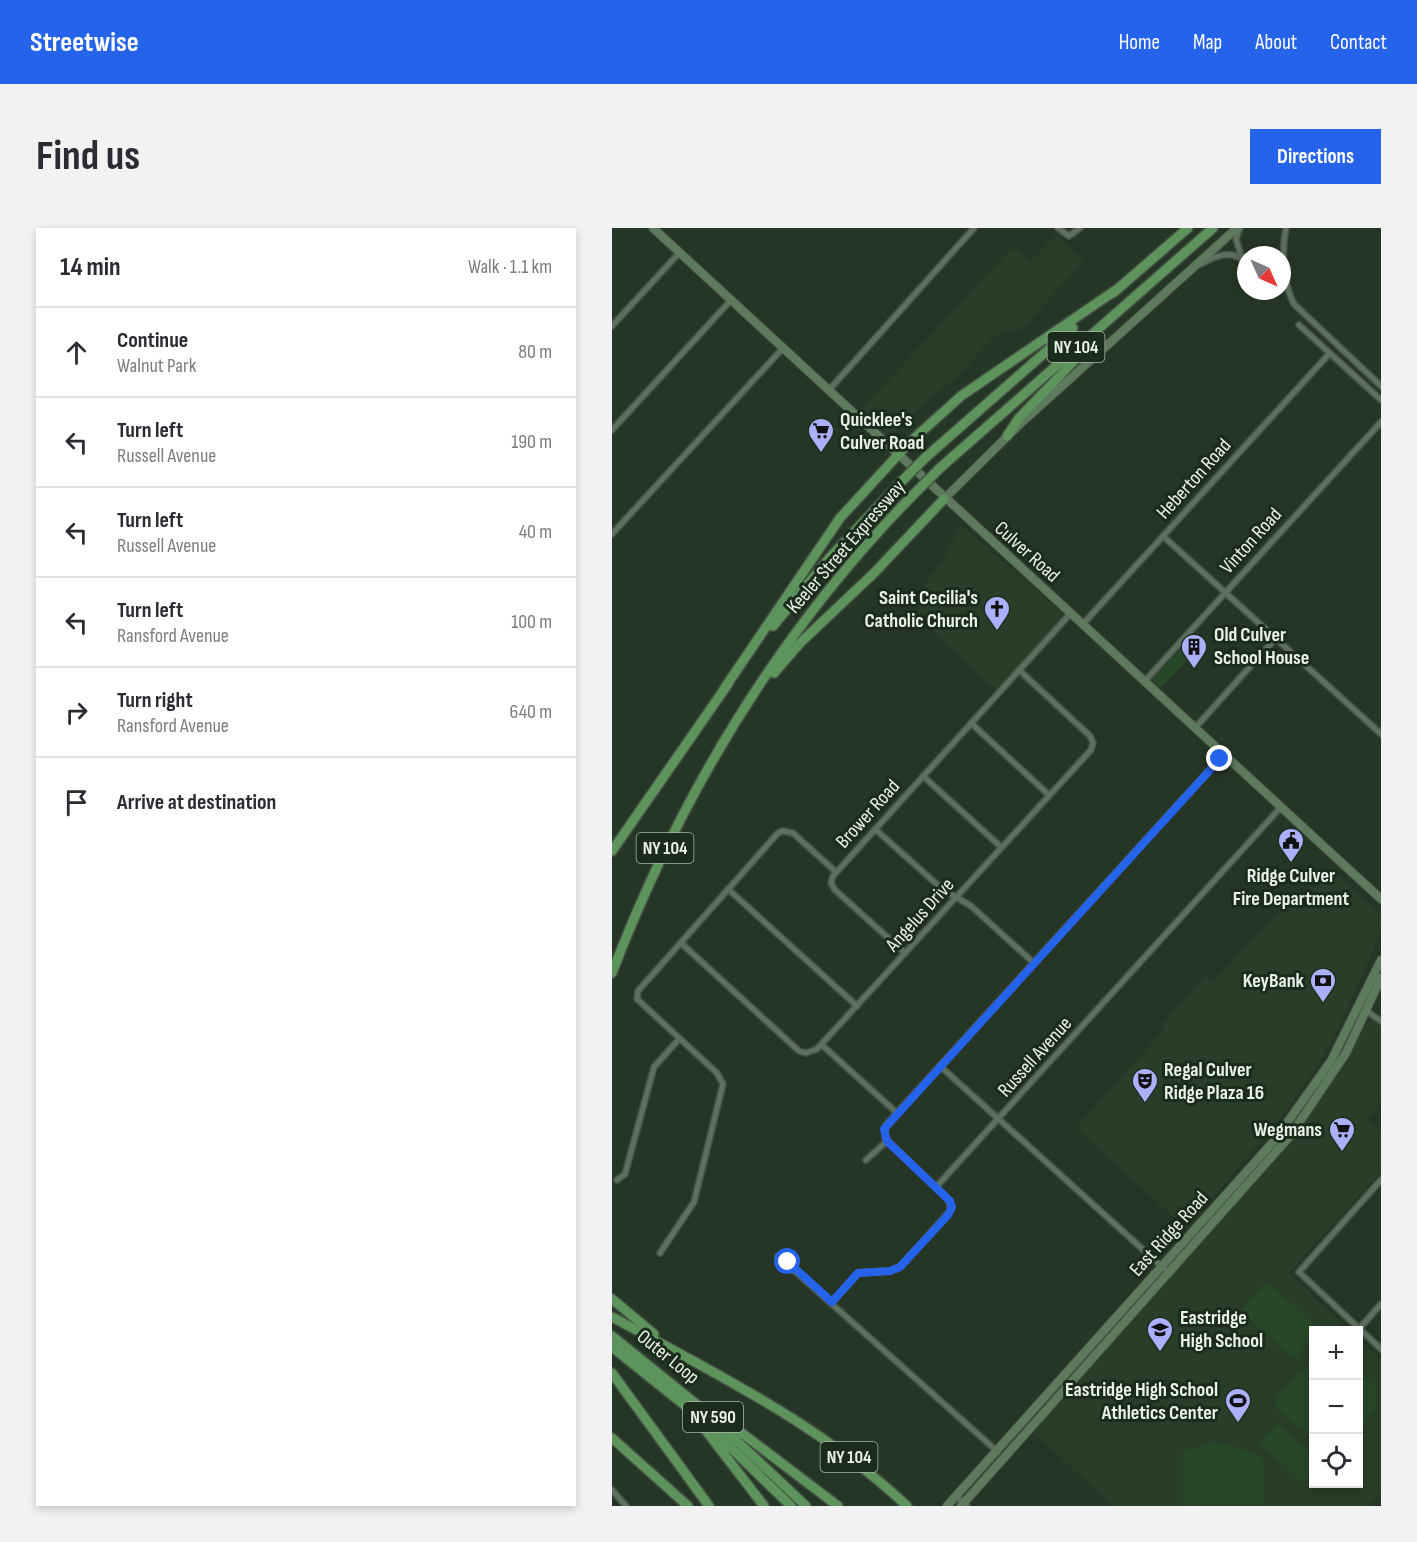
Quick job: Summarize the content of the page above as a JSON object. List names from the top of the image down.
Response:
{
  "streets": {
    "highway": [
      "NY 104",
      "Keeler Street Expressway",
      "Outer Loop",
      "NY 590"
    ],
    "main road": ["Culver Road", "East Ridge Road"],
    "street": [
      "Heberton Road",
      "Vinton Road",
      "Brower Road",
      "Angelus Drive",
      "Russell Avenue"
    ]
  },
  "crossings": [
    ["Heberton Road", "Culver Road"],
    ["Vinton Road", "Culver Road"],
    ["Culver Road", "Brower Road"],
    ["Culver Road", "Russell Avenue"],
    ["Brower Road", "Angelus Drive"]
  ],
  "places": {
    "supermarket": ["Quicklee's Culver Road", "Wegmans"],
    "church": ["Saint Cecilia's Catholic Church"],
    "building": ["Old Culver School House"],
    "public building": ["Ridge Culver Fire Department"],
    "bank": ["KeyBank"],
    "theatre": ["Regal Culver Ridge Plaza 16"],
    "school or university": ["Eastridge High School"],
    "sports": ["Eastridge High School Athletics Center"]
  },
  "north": "bottom right",
  "page": {
    "header": "Streetwise",
    "nav": [
      "Home",
      "Map",
      "About",
      "Contact"
    ],
    "buttons": "Directions",
    "title": "Find us",
    "heading": ["14 min", "Walk · 1.1 km"],
    "list": [
      ["Continue", "Walnut Park", "80 m"],
      ["Turn left", "Russell Avenue", "190 m"],
      ["Turn left", "Russell Avenue", "40 m"],
      ["Turn left", "Ransford Avenue", "100 m"],
      ["Turn right", "Ransford Avenue", "640 m"],
      "Arrive at destination"
    ],
    "map_buttons": ["+", "−"]
  }
}
